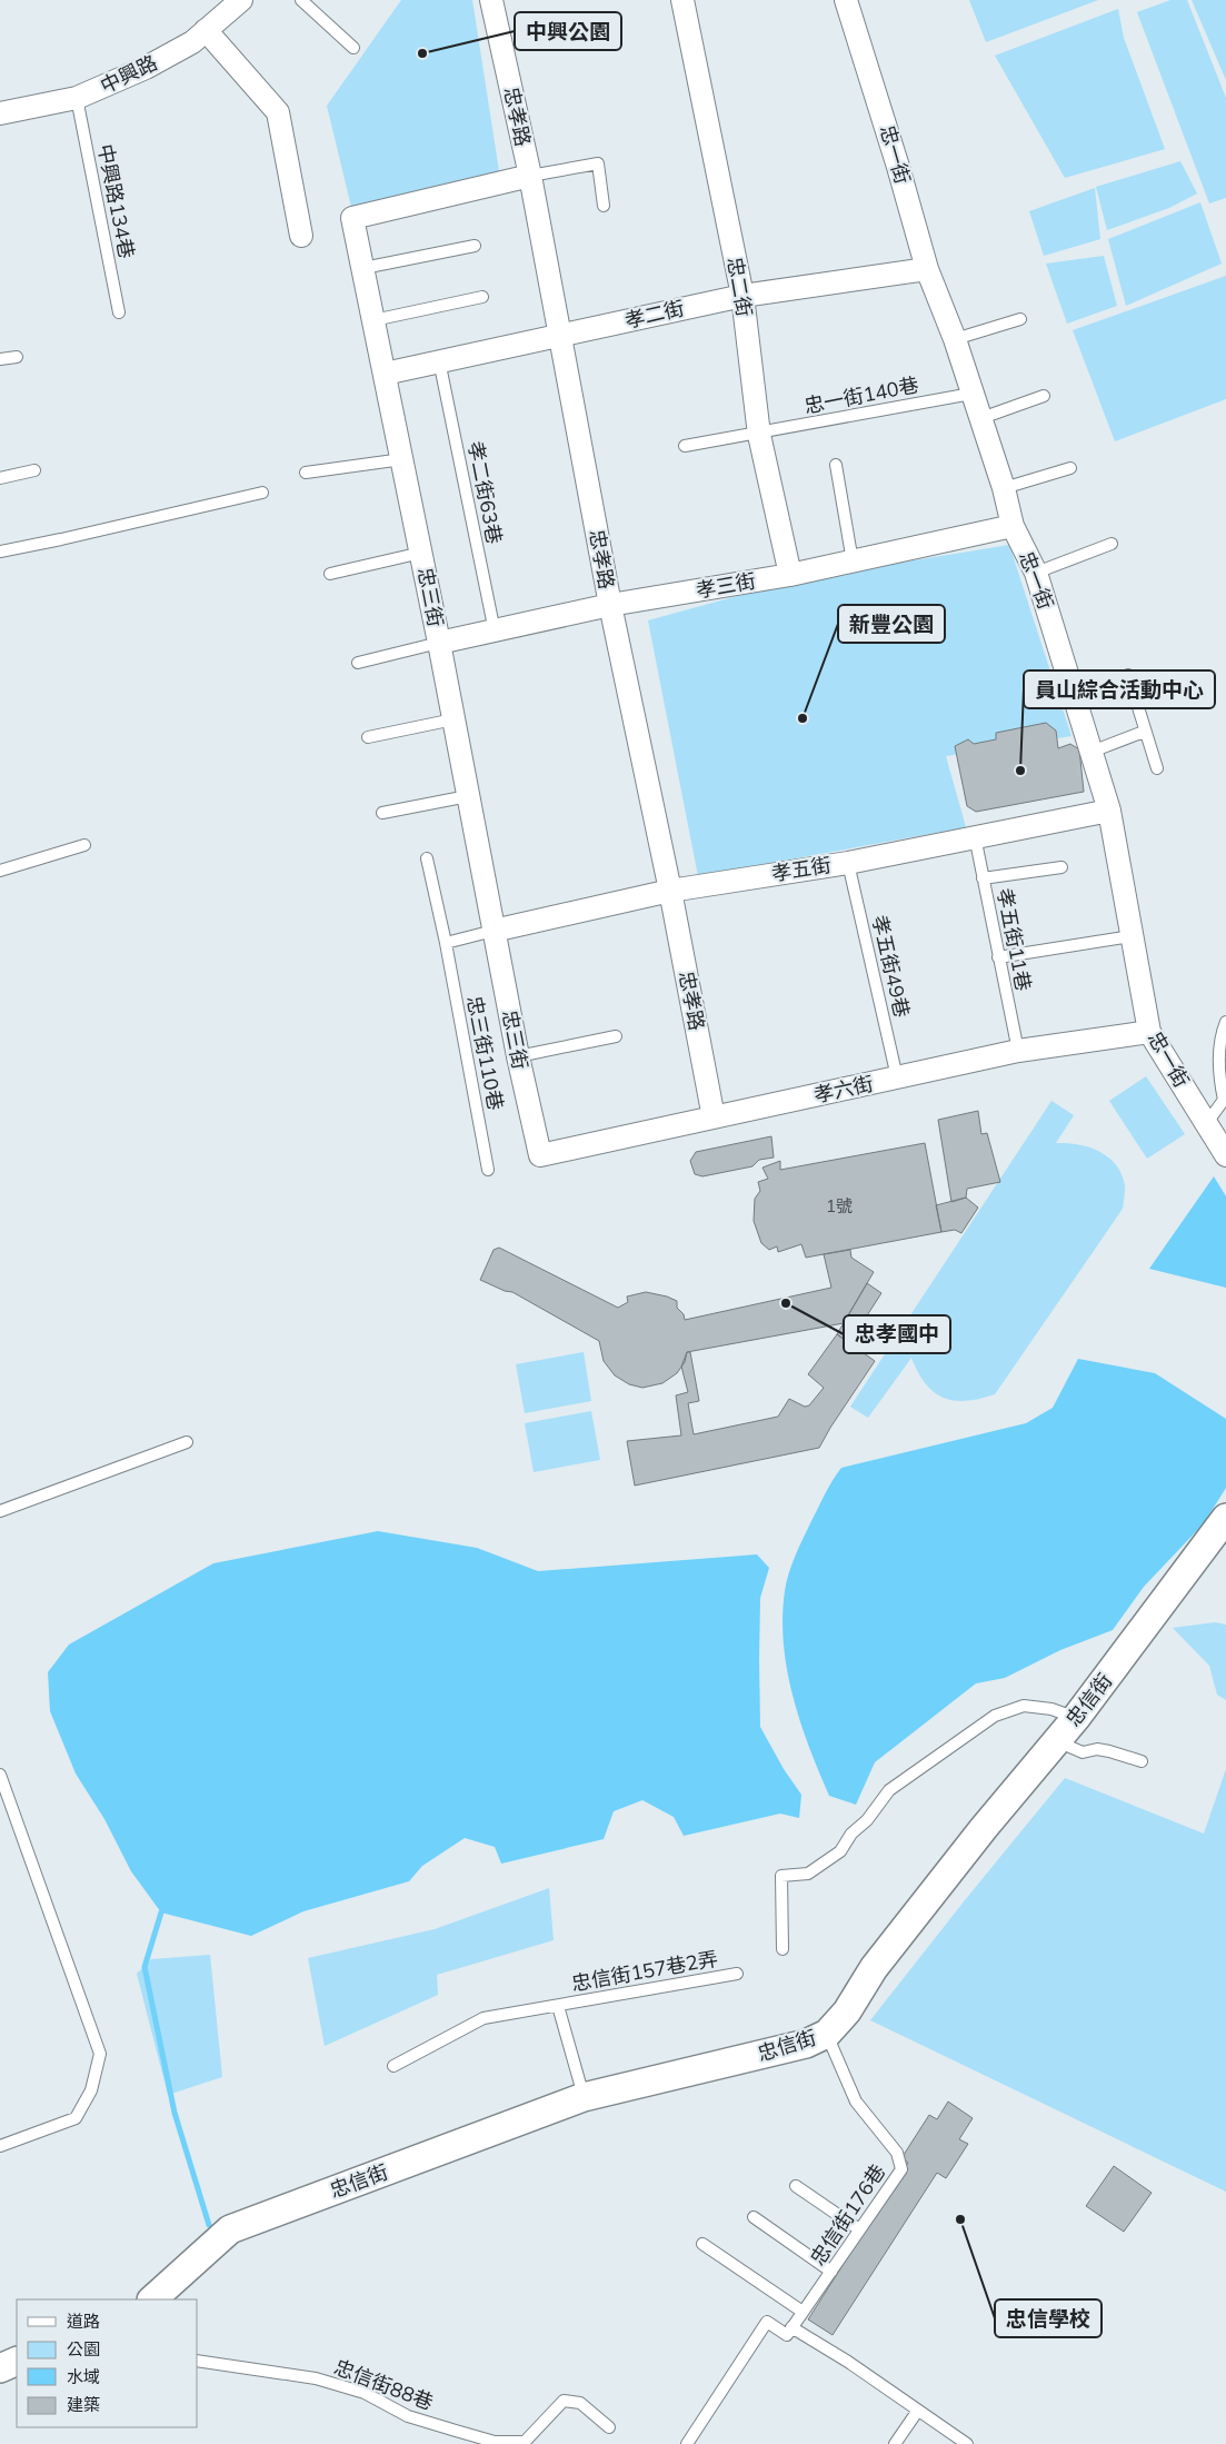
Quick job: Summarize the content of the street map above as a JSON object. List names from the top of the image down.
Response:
{
  "streets": {
    "street": [
      "中興路",
      "忠孝路",
      "忠一街",
      "忠二街",
      "孝二街",
      "孝三街",
      "忠三街",
      "孝五街",
      "孝六街",
      "忠信街"
    ],
    "lane": [
      "中興路134巷",
      "忠一街140巷",
      "孝二街63巷",
      "孝五街11巷",
      "孝五街49巷",
      "忠三街110巷",
      "忠信街157巷2弄",
      "忠信街176巷",
      "忠信街88巷"
    ]
  },
  "crossings": [
    ["中興路", "中興路134巷"],
    ["忠孝路", "孝二街"],
    ["忠孝路", "孝三街"],
    ["忠孝路", "忠三街"],
    ["忠孝路", "孝五街"],
    ["忠孝路", "孝六街"],
    ["忠一街", "孝二街"],
    ["忠一街", "忠一街140巷"],
    ["忠一街", "孝三街"],
    ["忠一街", "孝五街"],
    ["忠一街", "孝六街"],
    ["忠二街", "孝二街"],
    ["忠二街", "忠一街140巷"],
    ["忠二街", "孝三街"],
    ["孝二街", "孝二街63巷"],
    ["孝二街", "忠三街"],
    ["孝二街63巷", "孝三街"],
    ["孝三街", "忠三街"],
    ["忠三街", "孝五街"],
    ["忠三街", "孝六街"],
    ["孝五街", "孝五街11巷"],
    ["孝五街", "孝五街49巷"],
    ["孝五街11巷", "孝六街"],
    ["孝五街49巷", "孝六街"],
    ["忠信街", "忠信街176巷"]
  ],
  "places": [
    "中興公園",
    "新豐公園",
    "員山綜合活動中心",
    "忠孝國中",
    "忠信學校"
  ],
  "house_numbers": ["1號"],
  "legend": [
    "道路",
    "公園",
    "水域",
    "建築"
  ]
}
